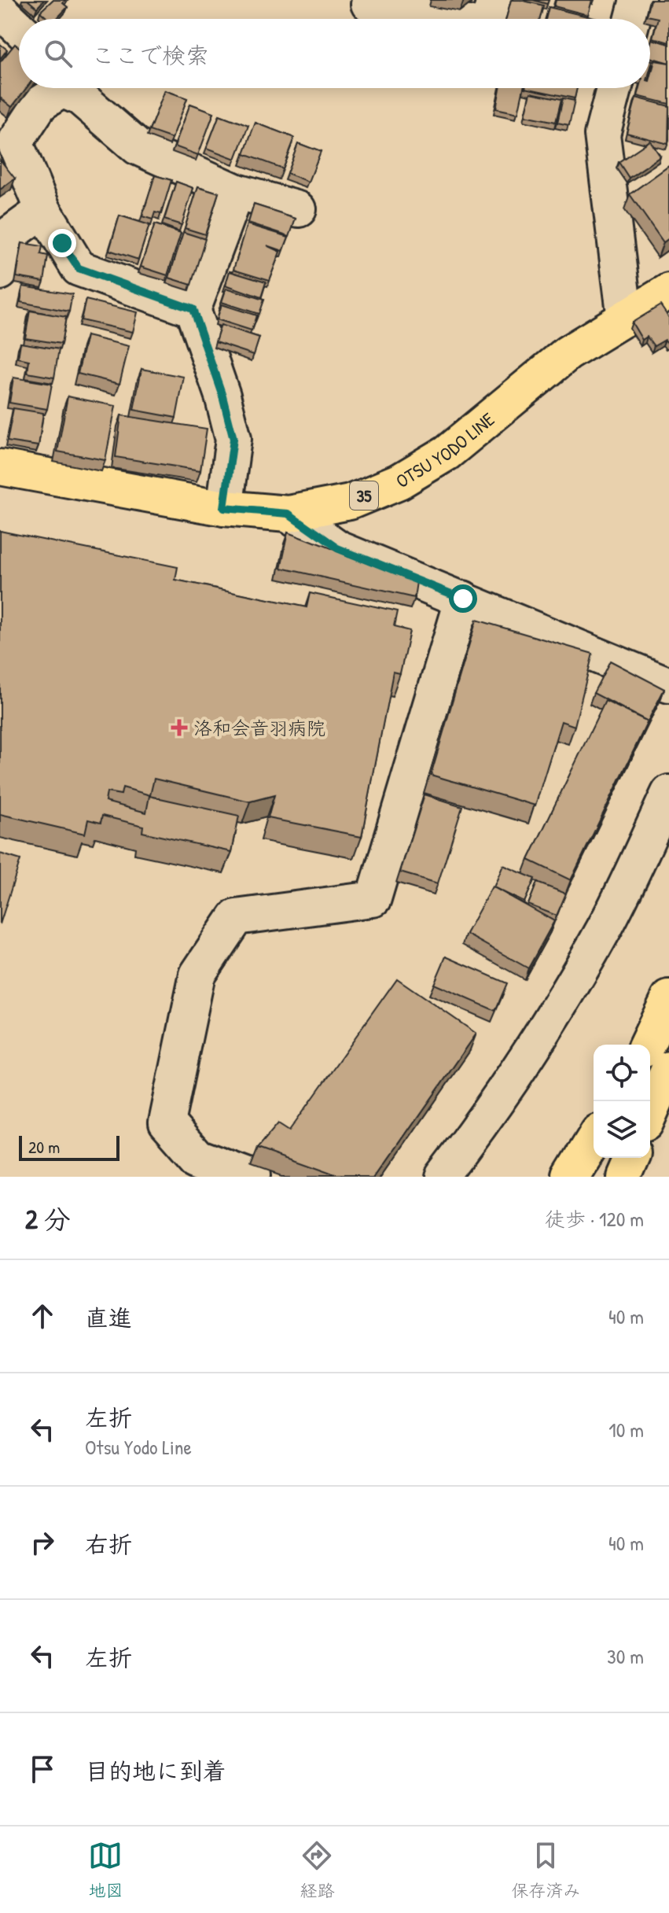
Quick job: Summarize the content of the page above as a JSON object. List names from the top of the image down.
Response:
{
  "streets": {
    "main road": ["OTSU YODO LINE", "35"]
  },
  "places": {
    "health": ["洛和会音羽病院"]
  },
  "scale_bar": "20 m",
  "page": {
    "search": "ここで検索",
    "scale": "20 m",
    "heading": ["2 分", "徒歩 · 120 m"],
    "list": [
      ["直進", "40 m"],
      ["左折", "Otsu Yodo Line", "10 m"],
      ["右折", "40 m"],
      ["左折", "30 m"],
      "目的地に到着"
    ],
    "nav": ["地図", "経路", "保存済み"]
  }
}
